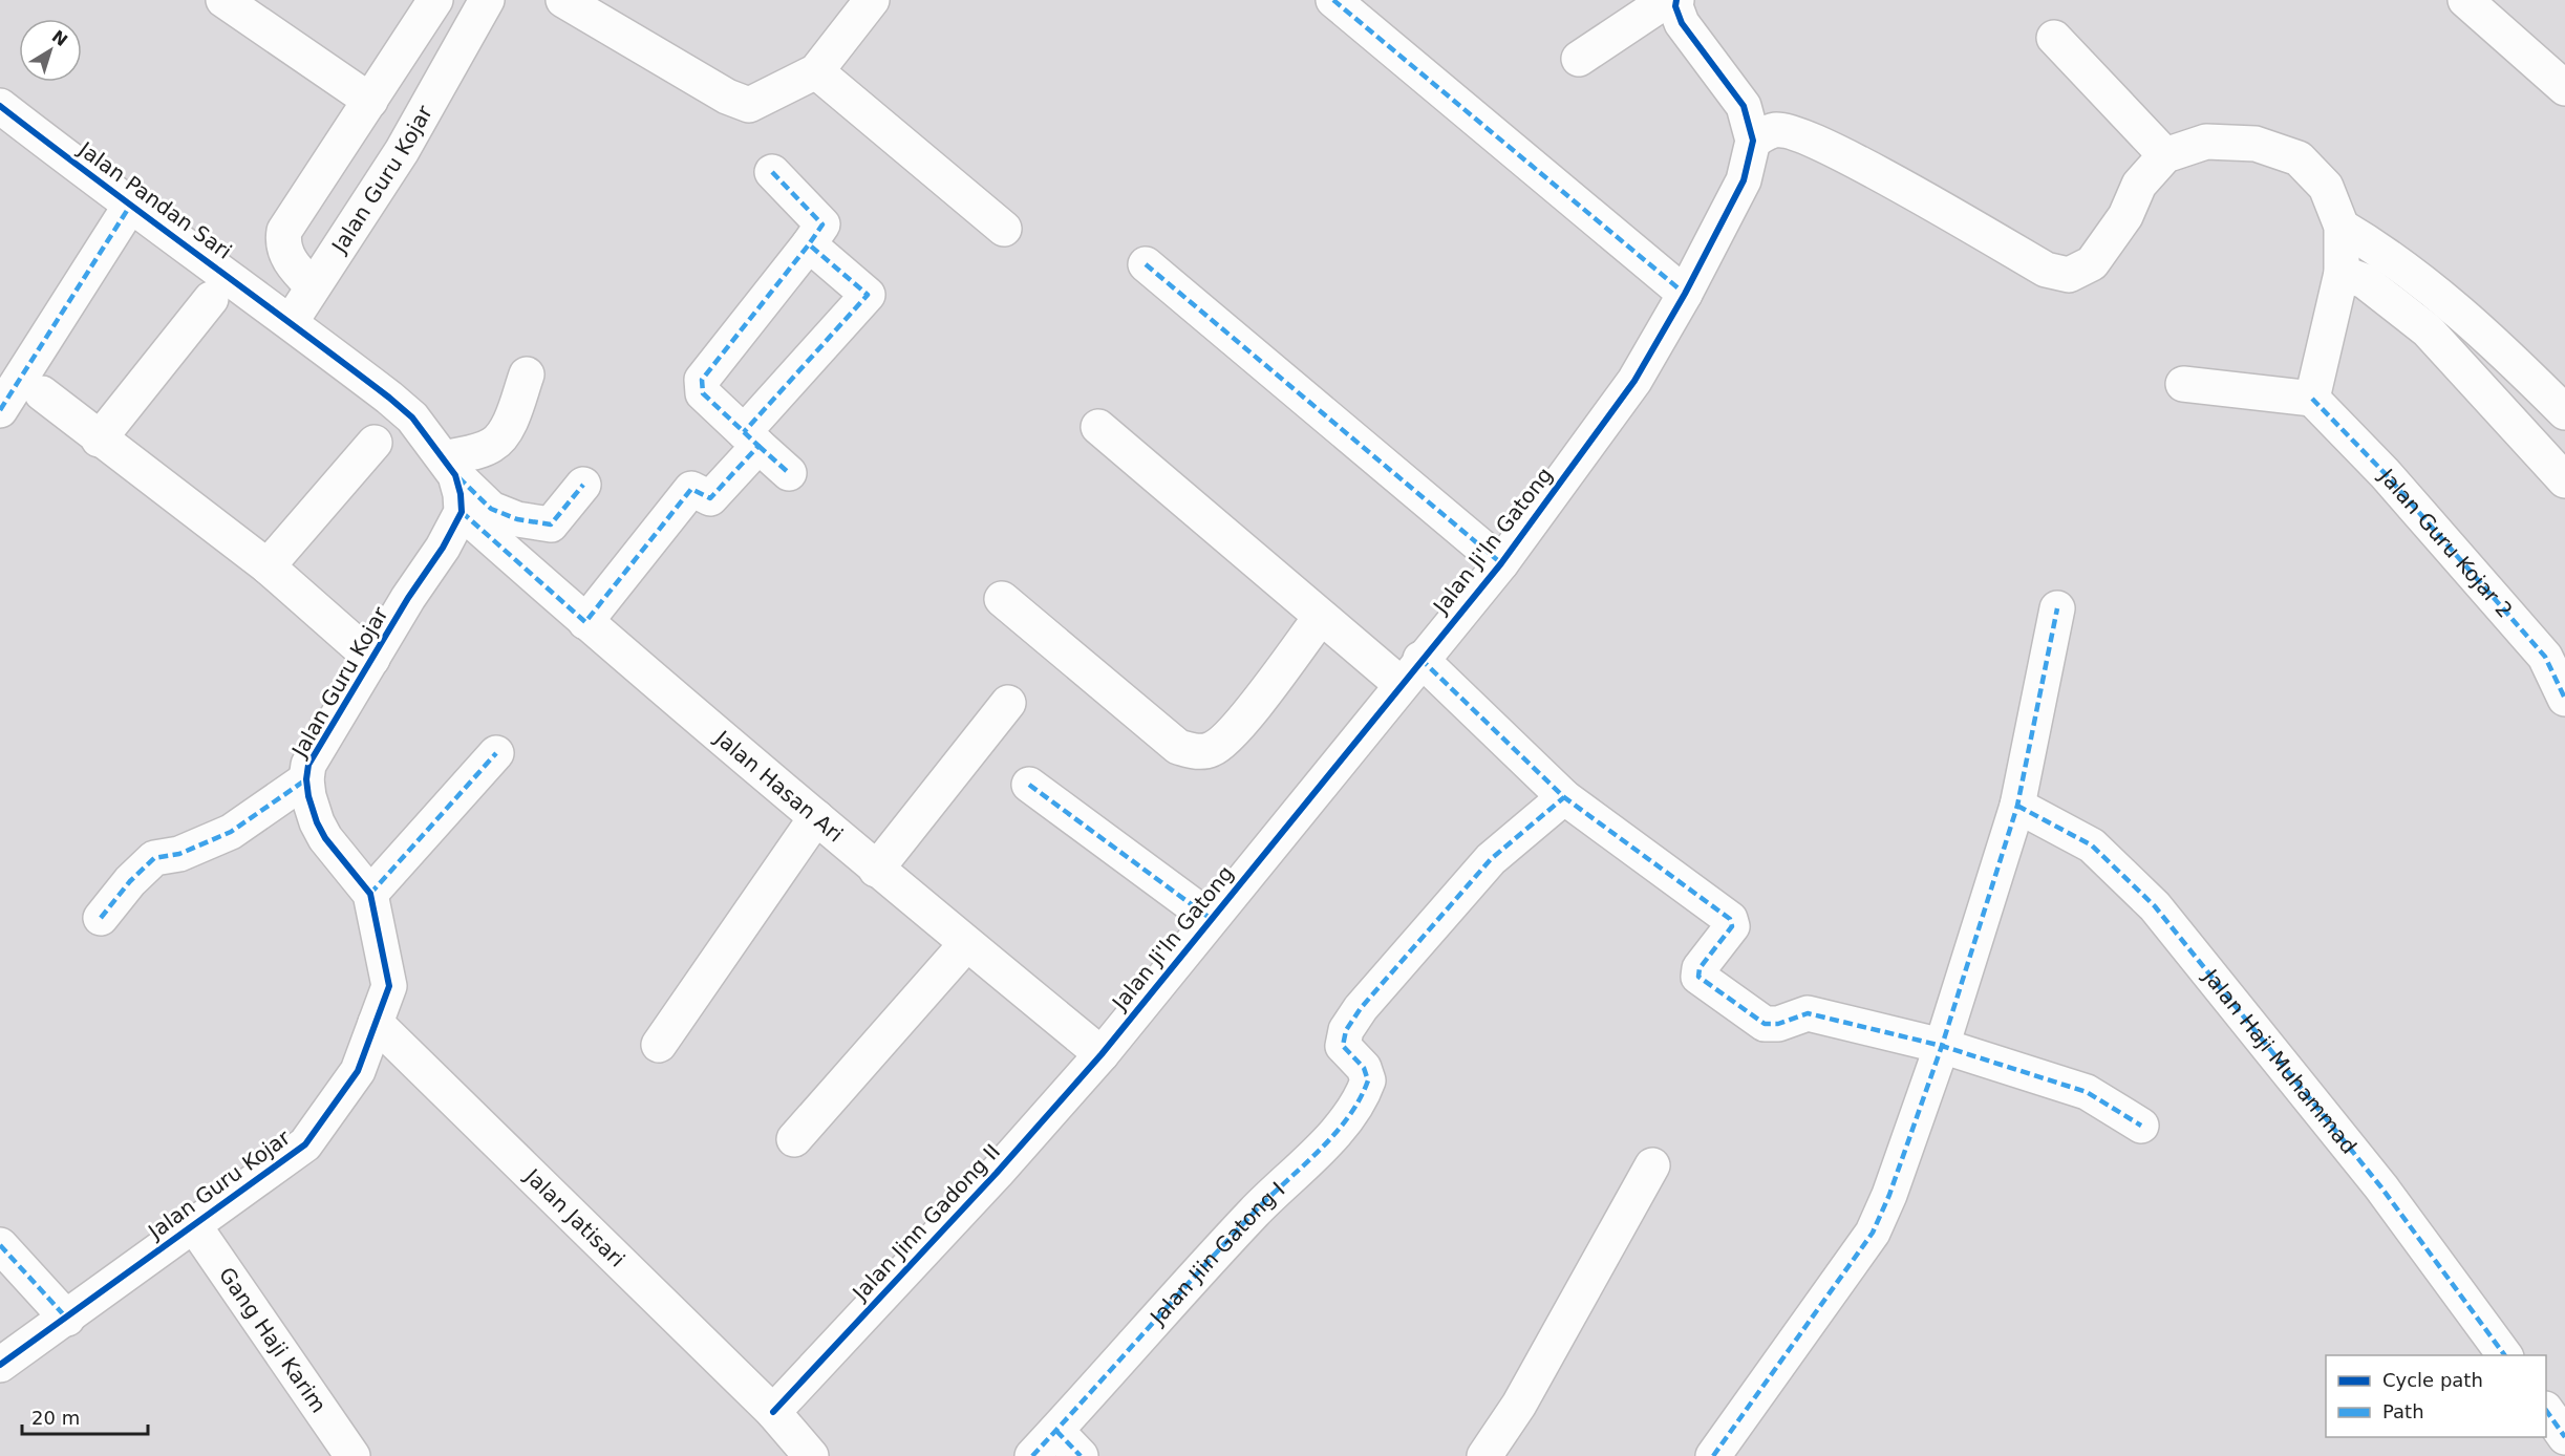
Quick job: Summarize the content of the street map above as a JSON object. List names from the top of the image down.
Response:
{
  "streets": {
    "street": [
      "Jalan Guru Kojar",
      "Jalan Pandan Sari",
      "Jalan Ji'ln Gatong",
      "Jalan Guru Kojar 2",
      "Jalan Hasan Ari",
      "Jalan Haji Muhammad",
      "Jalan Jatisari",
      "Jalan Jinn Gadong II",
      "Jalan Jiin Gatong I",
      "Gang Haji Karim"
    ]
  },
  "crossings": [
    ["Jalan Guru Kojar", "Jalan Pandan Sari"],
    ["Jalan Guru Kojar", "Jalan Hasan Ari"],
    ["Jalan Guru Kojar", "Jalan Jatisari"],
    ["Jalan Guru Kojar", "Gang Haji Karim"],
    ["Jalan Ji'ln Gatong", "Jalan Hasan Ari"],
    ["Jalan Ji'ln Gatong", "Jalan Jinn Gadong II"],
    ["Jalan Hasan Ari", "Jalan Jinn Gadong II"],
    ["Jalan Jatisari", "Jalan Jinn Gadong II"]
  ],
  "legend": ["Cycle path", "Path"],
  "scale_bar": "20 m",
  "north": "top right"
}
